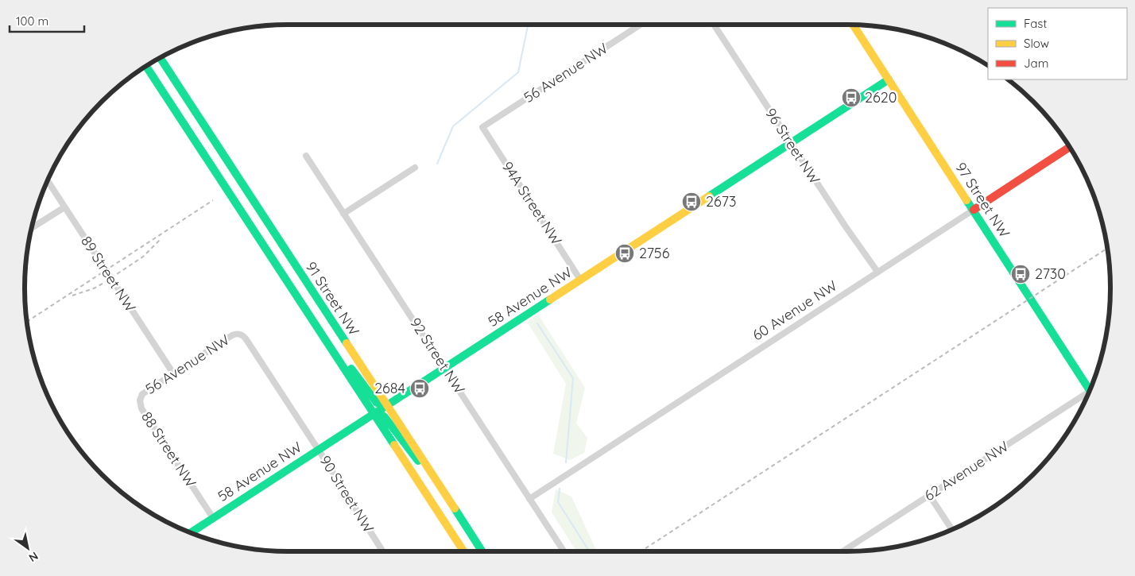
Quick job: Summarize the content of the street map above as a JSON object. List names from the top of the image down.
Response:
{
  "streets": {
    "street": [
      "56 Avenue NW",
      "96 Street NW",
      "97 Street NW",
      "94A Street NW",
      "89 Street NW",
      "58 Avenue NW",
      "91 Street NW",
      "60 Avenue NW",
      "92 Street NW",
      "88 Street NW",
      "62 Avenue NW",
      "90 Street NW"
    ]
  },
  "crossings": [
    ["56 Avenue NW", "94A Street NW"],
    ["56 Avenue NW", "89 Street NW"],
    ["56 Avenue NW", "88 Street NW"],
    ["56 Avenue NW", "90 Street NW"],
    ["96 Street NW", "58 Avenue NW"],
    ["96 Street NW", "60 Avenue NW"],
    ["97 Street NW", "58 Avenue NW"],
    ["97 Street NW", "60 Avenue NW"],
    ["94A Street NW", "58 Avenue NW"],
    ["58 Avenue NW", "91 Street NW"],
    ["58 Avenue NW", "92 Street NW"],
    ["58 Avenue NW", "88 Street NW"],
    ["58 Avenue NW", "90 Street NW"],
    ["60 Avenue NW", "92 Street NW"]
  ],
  "places": {
    "bus stop": [
      "2620",
      "2673",
      "2756",
      "2730",
      "2684"
    ]
  },
  "legend": ["Fast", "Slow", "Jam"],
  "scale_bar": "100 m",
  "north": "bottom right"
}
